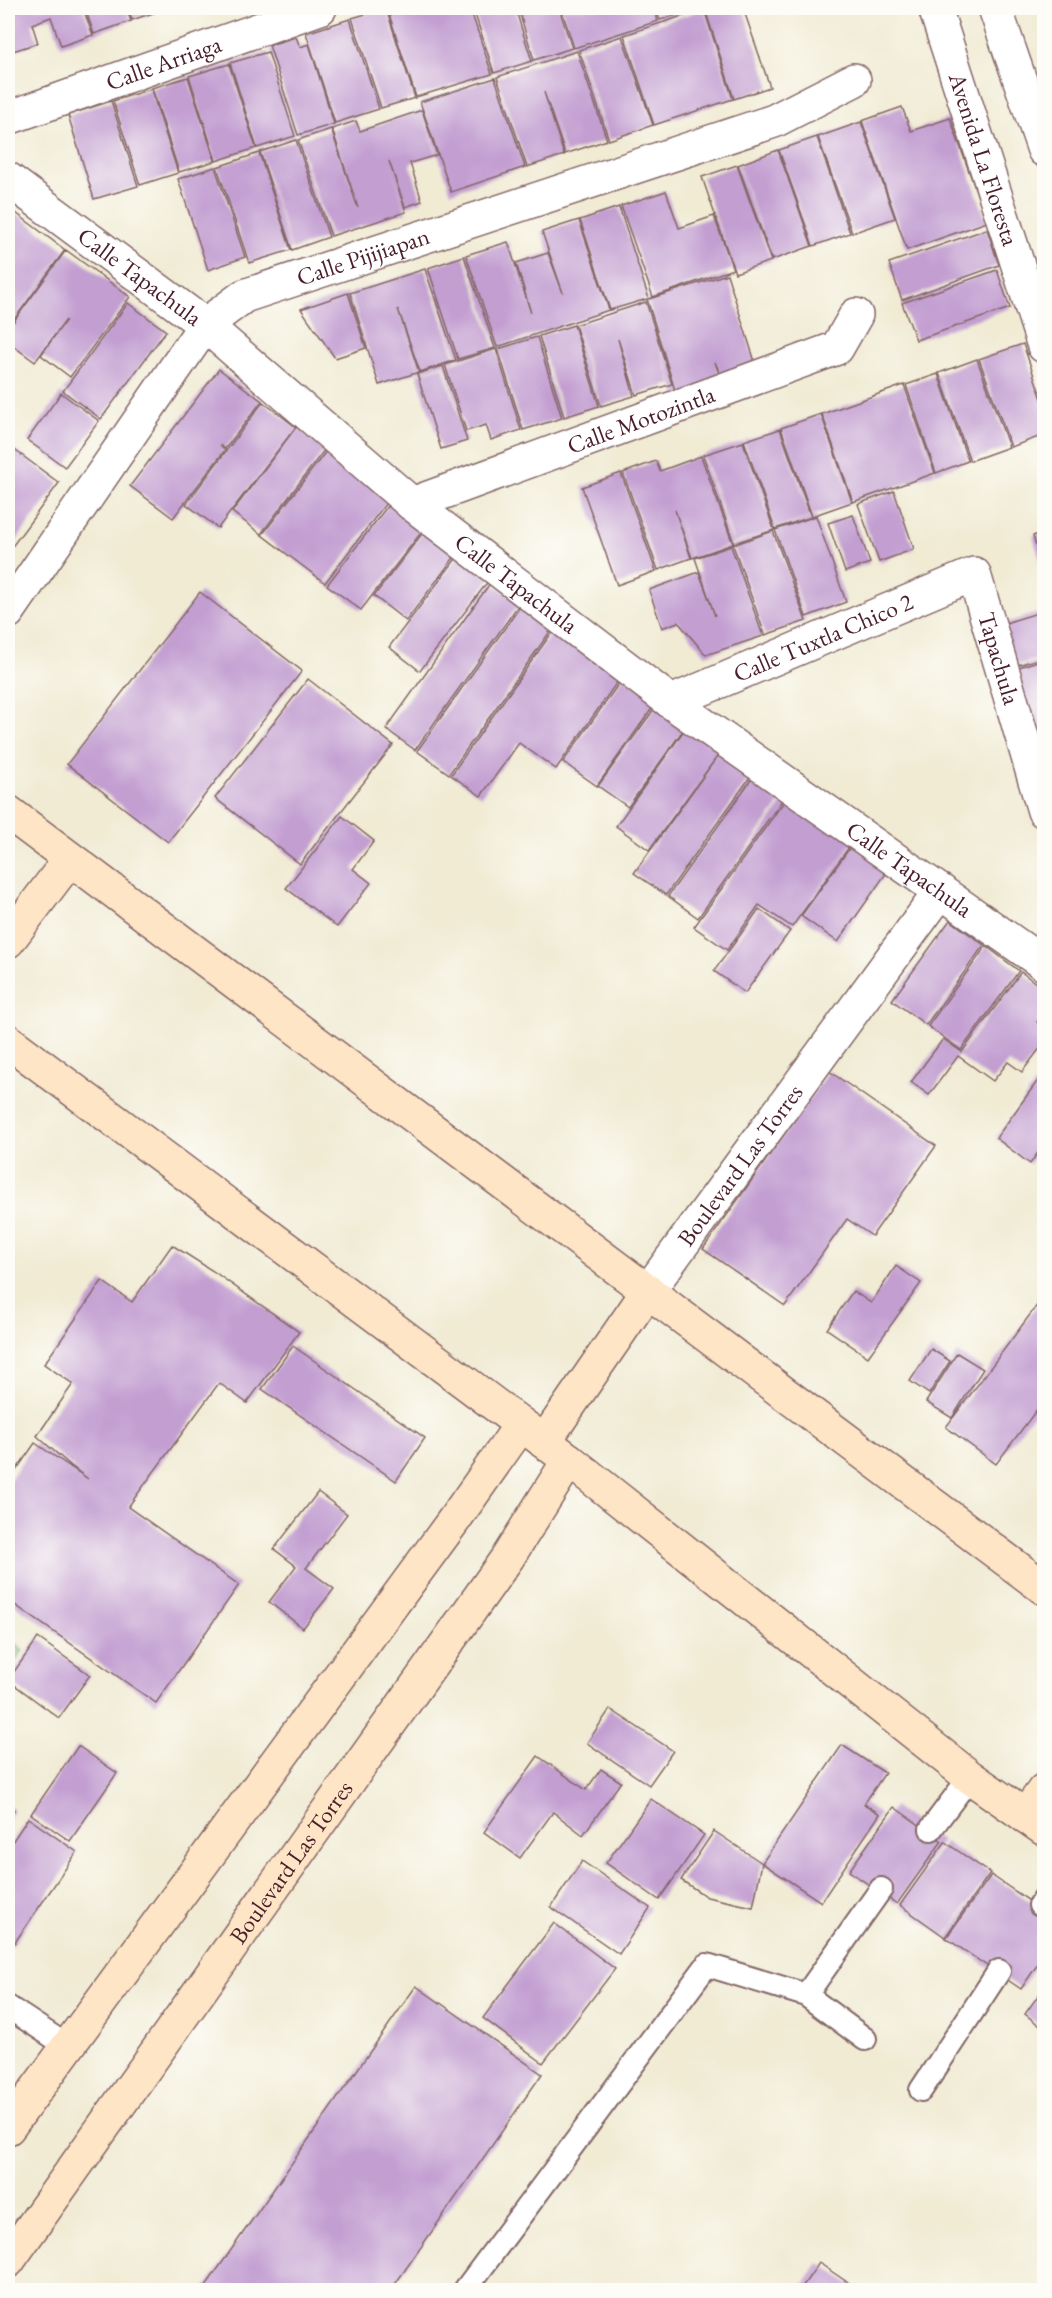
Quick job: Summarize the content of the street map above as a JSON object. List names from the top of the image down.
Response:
{
  "streets": {
    "street": [
      "Calle Arriaga",
      "Avenida La Floresta",
      "Calle Pijijiapan",
      "Calle Tapachula",
      "Calle Motozintla",
      "Calle Tuxtla Chico 2",
      "Tapachula",
      "Boulevard Las Torres"
    ]
  },
  "crossings": [
    ["Calle Pijijiapan", "Calle Tapachula"],
    ["Calle Tapachula", "Calle Motozintla"],
    ["Calle Tapachula", "Calle Tuxtla Chico 2"],
    ["Calle Tapachula", "Boulevard Las Torres"],
    ["Calle Tuxtla Chico 2", "Tapachula"]
  ]
}
